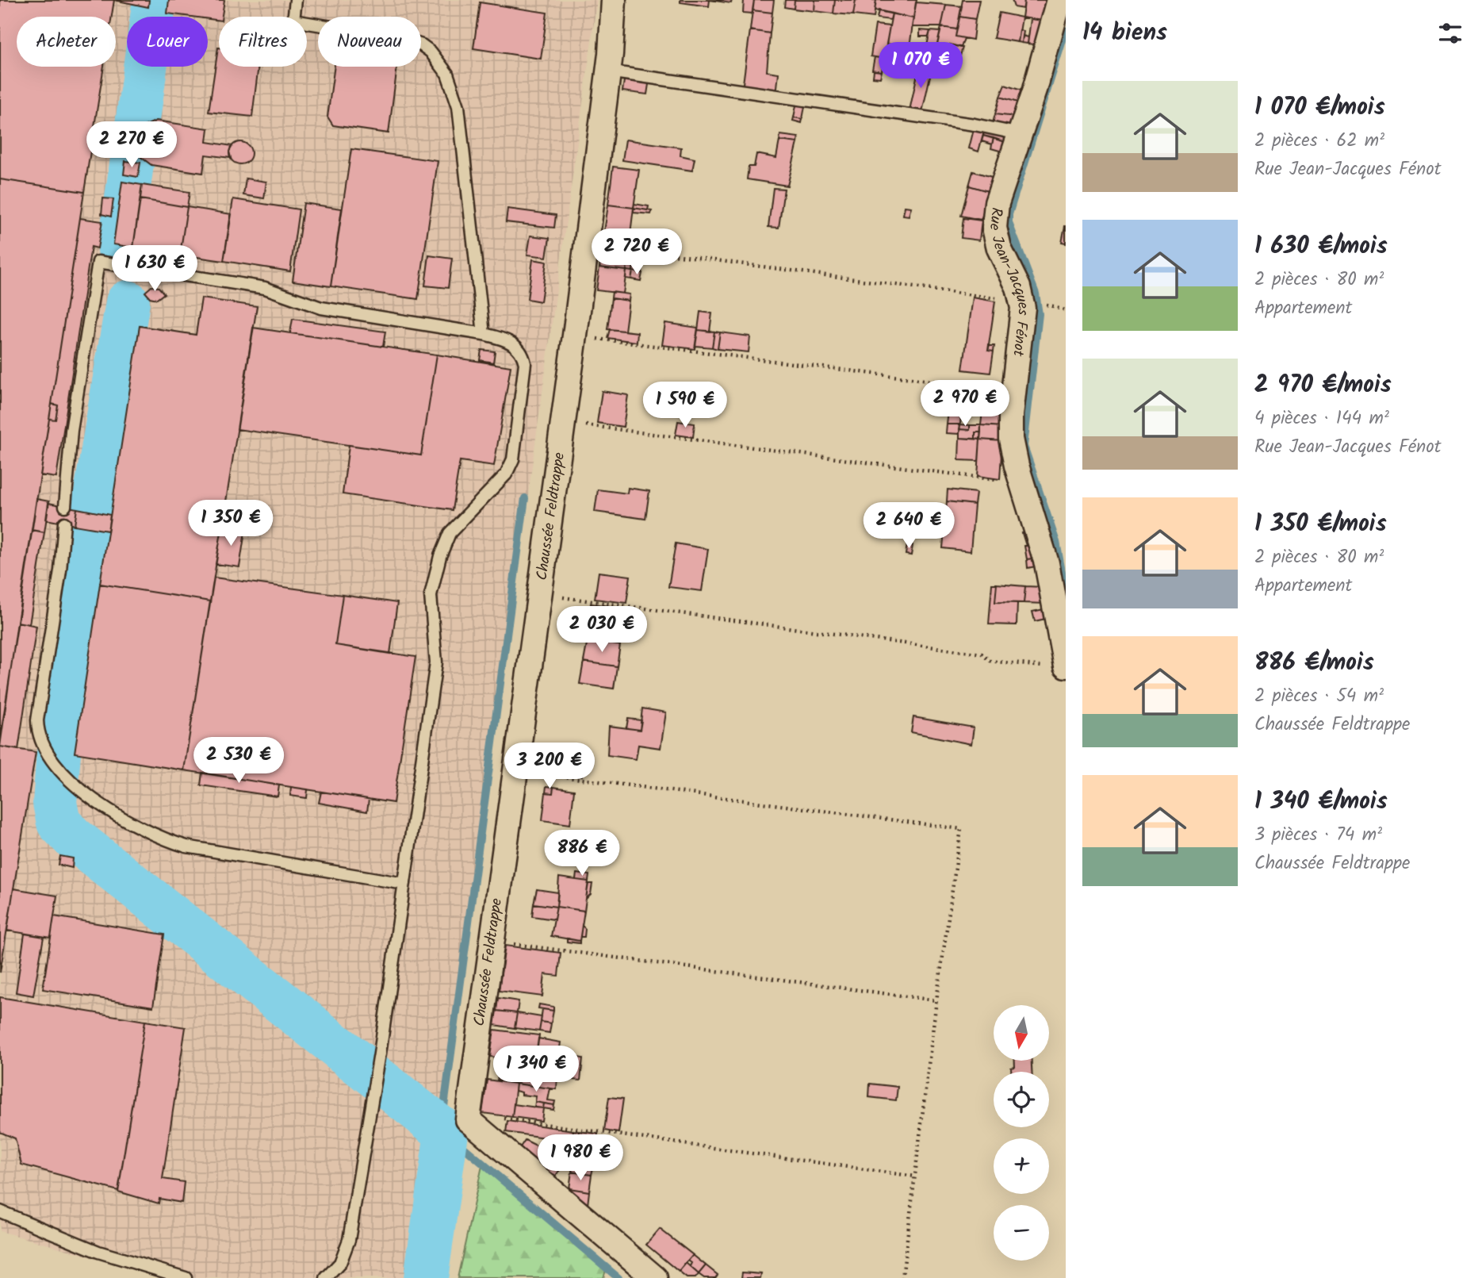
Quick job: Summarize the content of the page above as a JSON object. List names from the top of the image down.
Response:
{
  "streets": {
    "street": ["Rue Jean-Jacques Fénot", "Chaussée Feldtrappe"]
  },
  "north": "bottom",
  "page": {
    "heading": "14 biens",
    "chip": [
      "Acheter",
      "Louer",
      "Filtres",
      "Nouveau"
    ],
    "price": [
      "1 070 €",
      "2 270 €",
      "2 720 €",
      "1 630 €",
      "2 970 €",
      "1 590 €",
      "1 350 €",
      "2 640 €",
      "2 030 €",
      "2 530 €",
      "3 200 €",
      "886 €",
      "1 340 €",
      "1 980 €"
    ],
    "list": [
      {
        "name": "1 070 €/mois",
        "note": "2 pièces · 62 m² · Rue Jean-Jacques Fénot"
      },
      {
        "name": "1 630 €/mois",
        "note": "2 pièces · 80 m² · Appartement"
      },
      {
        "name": "2 970 €/mois",
        "note": "4 pièces · 144 m² · Rue Jean-Jacques Fénot"
      },
      {
        "name": "1 350 €/mois",
        "note": "2 pièces · 80 m² · Appartement"
      },
      {
        "name": "886 €/mois",
        "note": "2 pièces · 54 m² · Chaussée Feldtrappe"
      },
      {
        "name": "1 340 €/mois",
        "note": "3 pièces · 74 m² · Chaussée Feldtrappe"
      }
    ],
    "map_buttons": ["+", "−"]
  }
}
